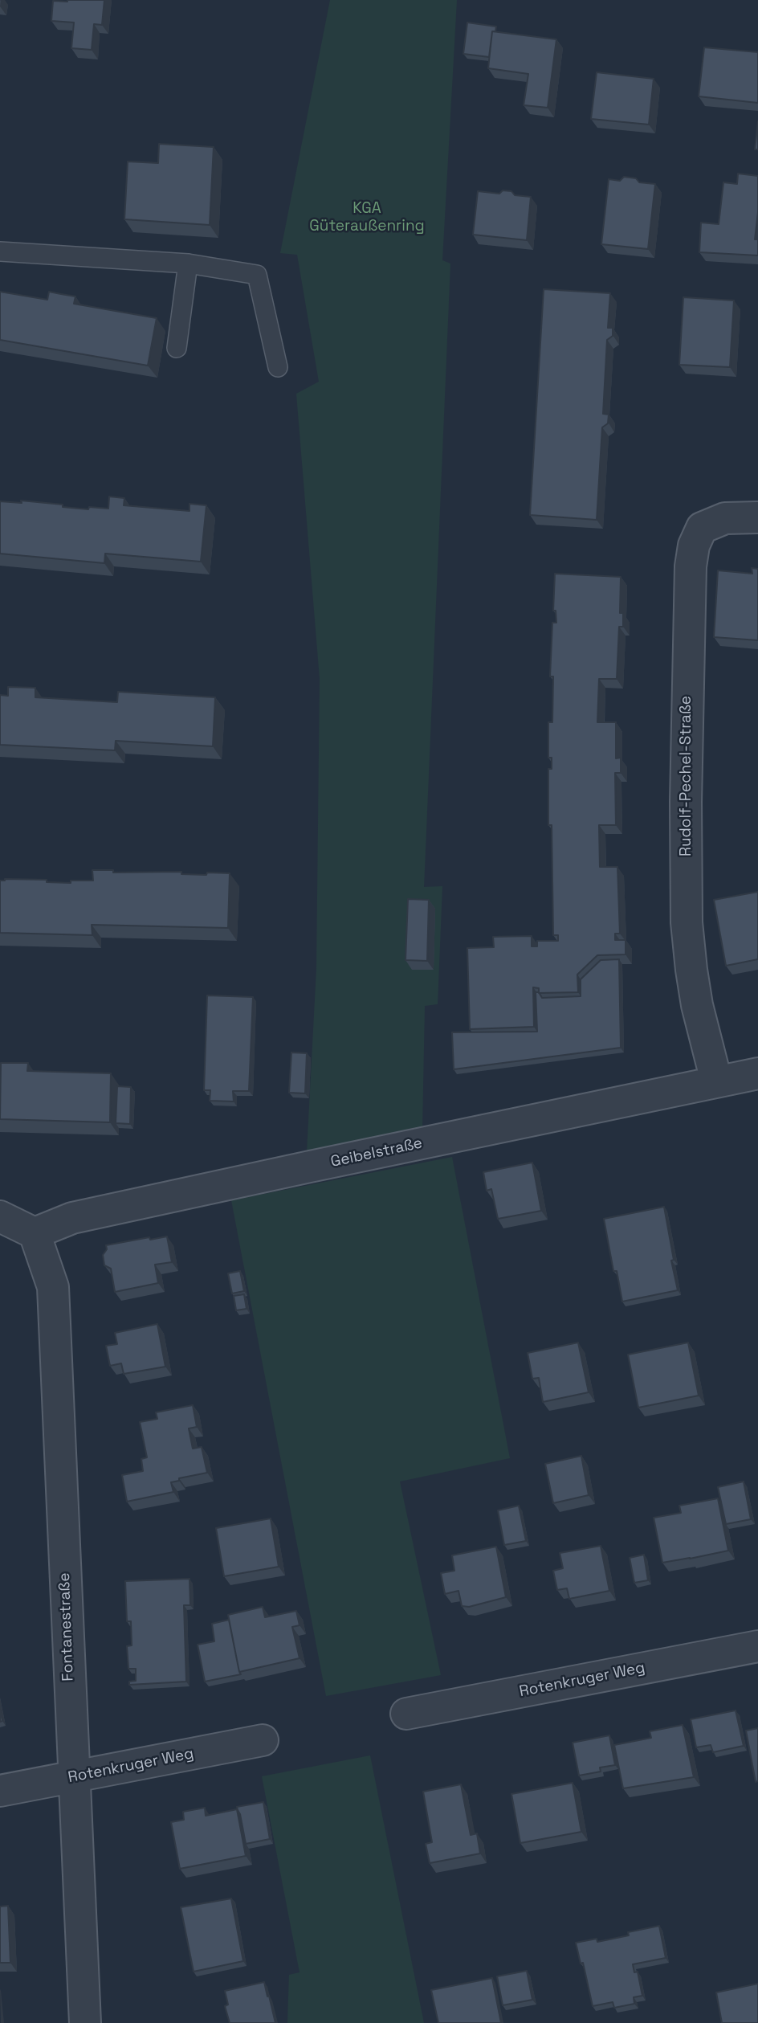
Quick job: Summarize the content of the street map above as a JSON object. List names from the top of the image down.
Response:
{
  "streets": {
    "street": [
      "Rudolf-Pechel-Straße",
      "Geibelstraße",
      "Fontanestraße",
      "Rotenkruger Weg"
    ]
  },
  "crossings": [
    ["Rudolf-Pechel-Straße", "Geibelstraße"],
    ["Geibelstraße", "Fontanestraße"],
    ["Fontanestraße", "Rotenkruger Weg"]
  ],
  "parks": ["KGA Güteraußenring"]
}
